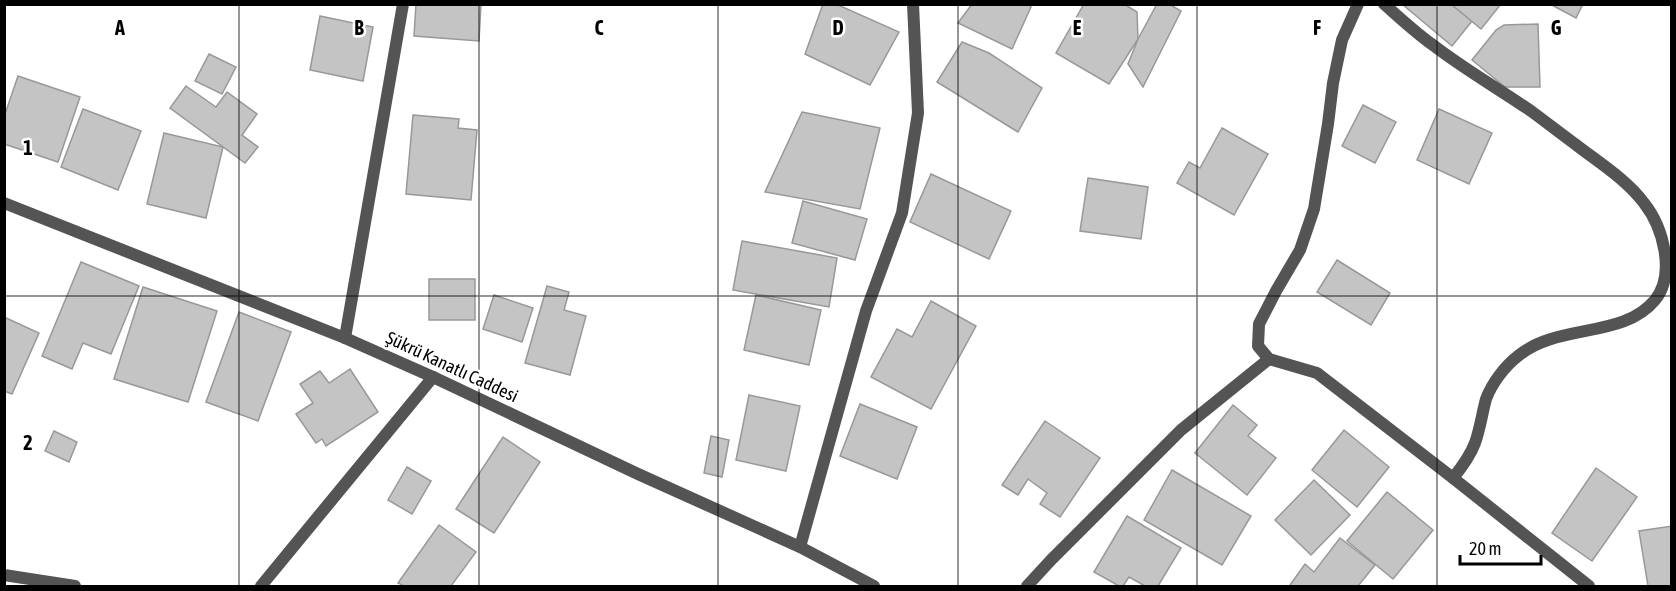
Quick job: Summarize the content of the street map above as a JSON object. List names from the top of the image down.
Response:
{
  "streets": {
    "street": ["Şükrü Kanatlı Caddesi"]
  },
  "scale_bar": "20 m",
  "grid": {
    "columns": [
      "A",
      "B",
      "C",
      "D",
      "E",
      "F",
      "G"
    ],
    "rows": ["1", "2"]
  }
}
